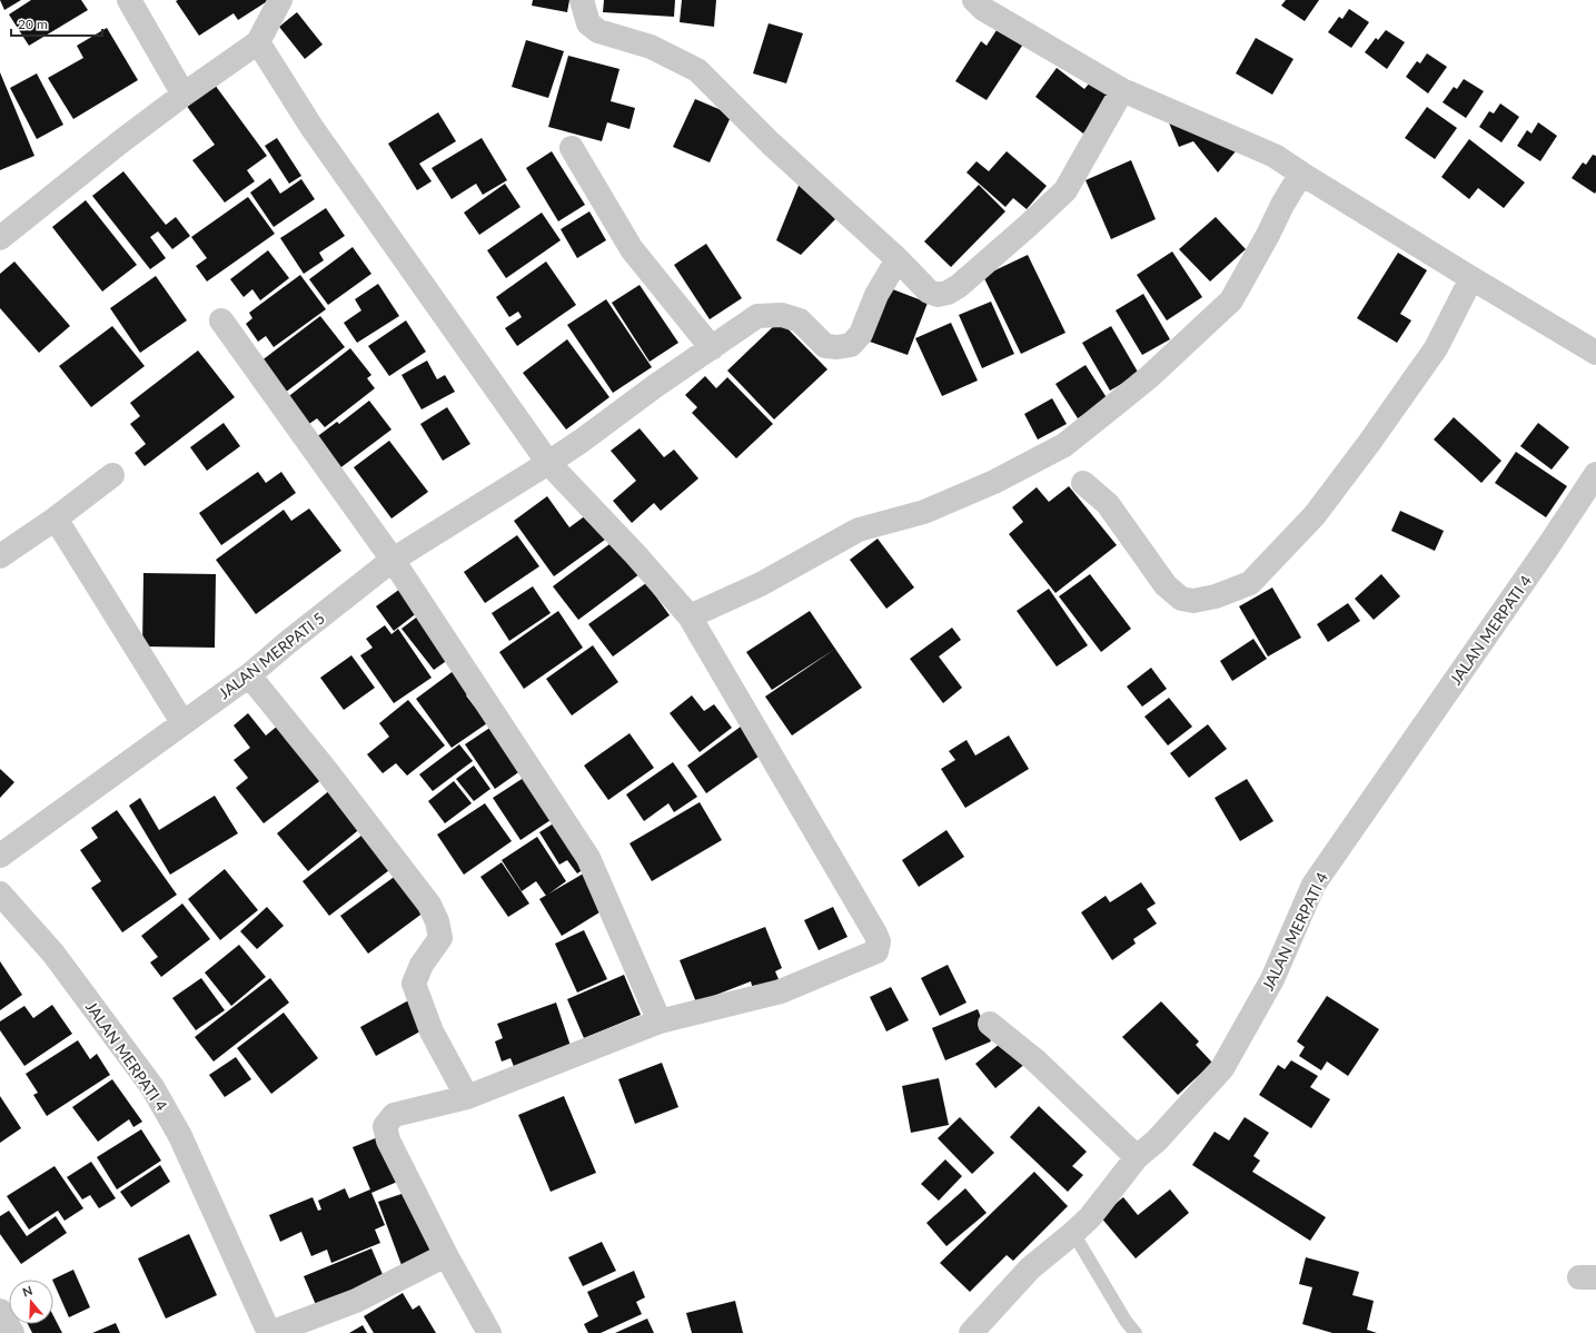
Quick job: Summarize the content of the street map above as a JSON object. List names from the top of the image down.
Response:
{
  "streets": {
    "street": ["JALAN MERPATI 4", "JALAN MERPATI 5"]
  },
  "scale_bar": "20 m",
  "north": "top"
}
